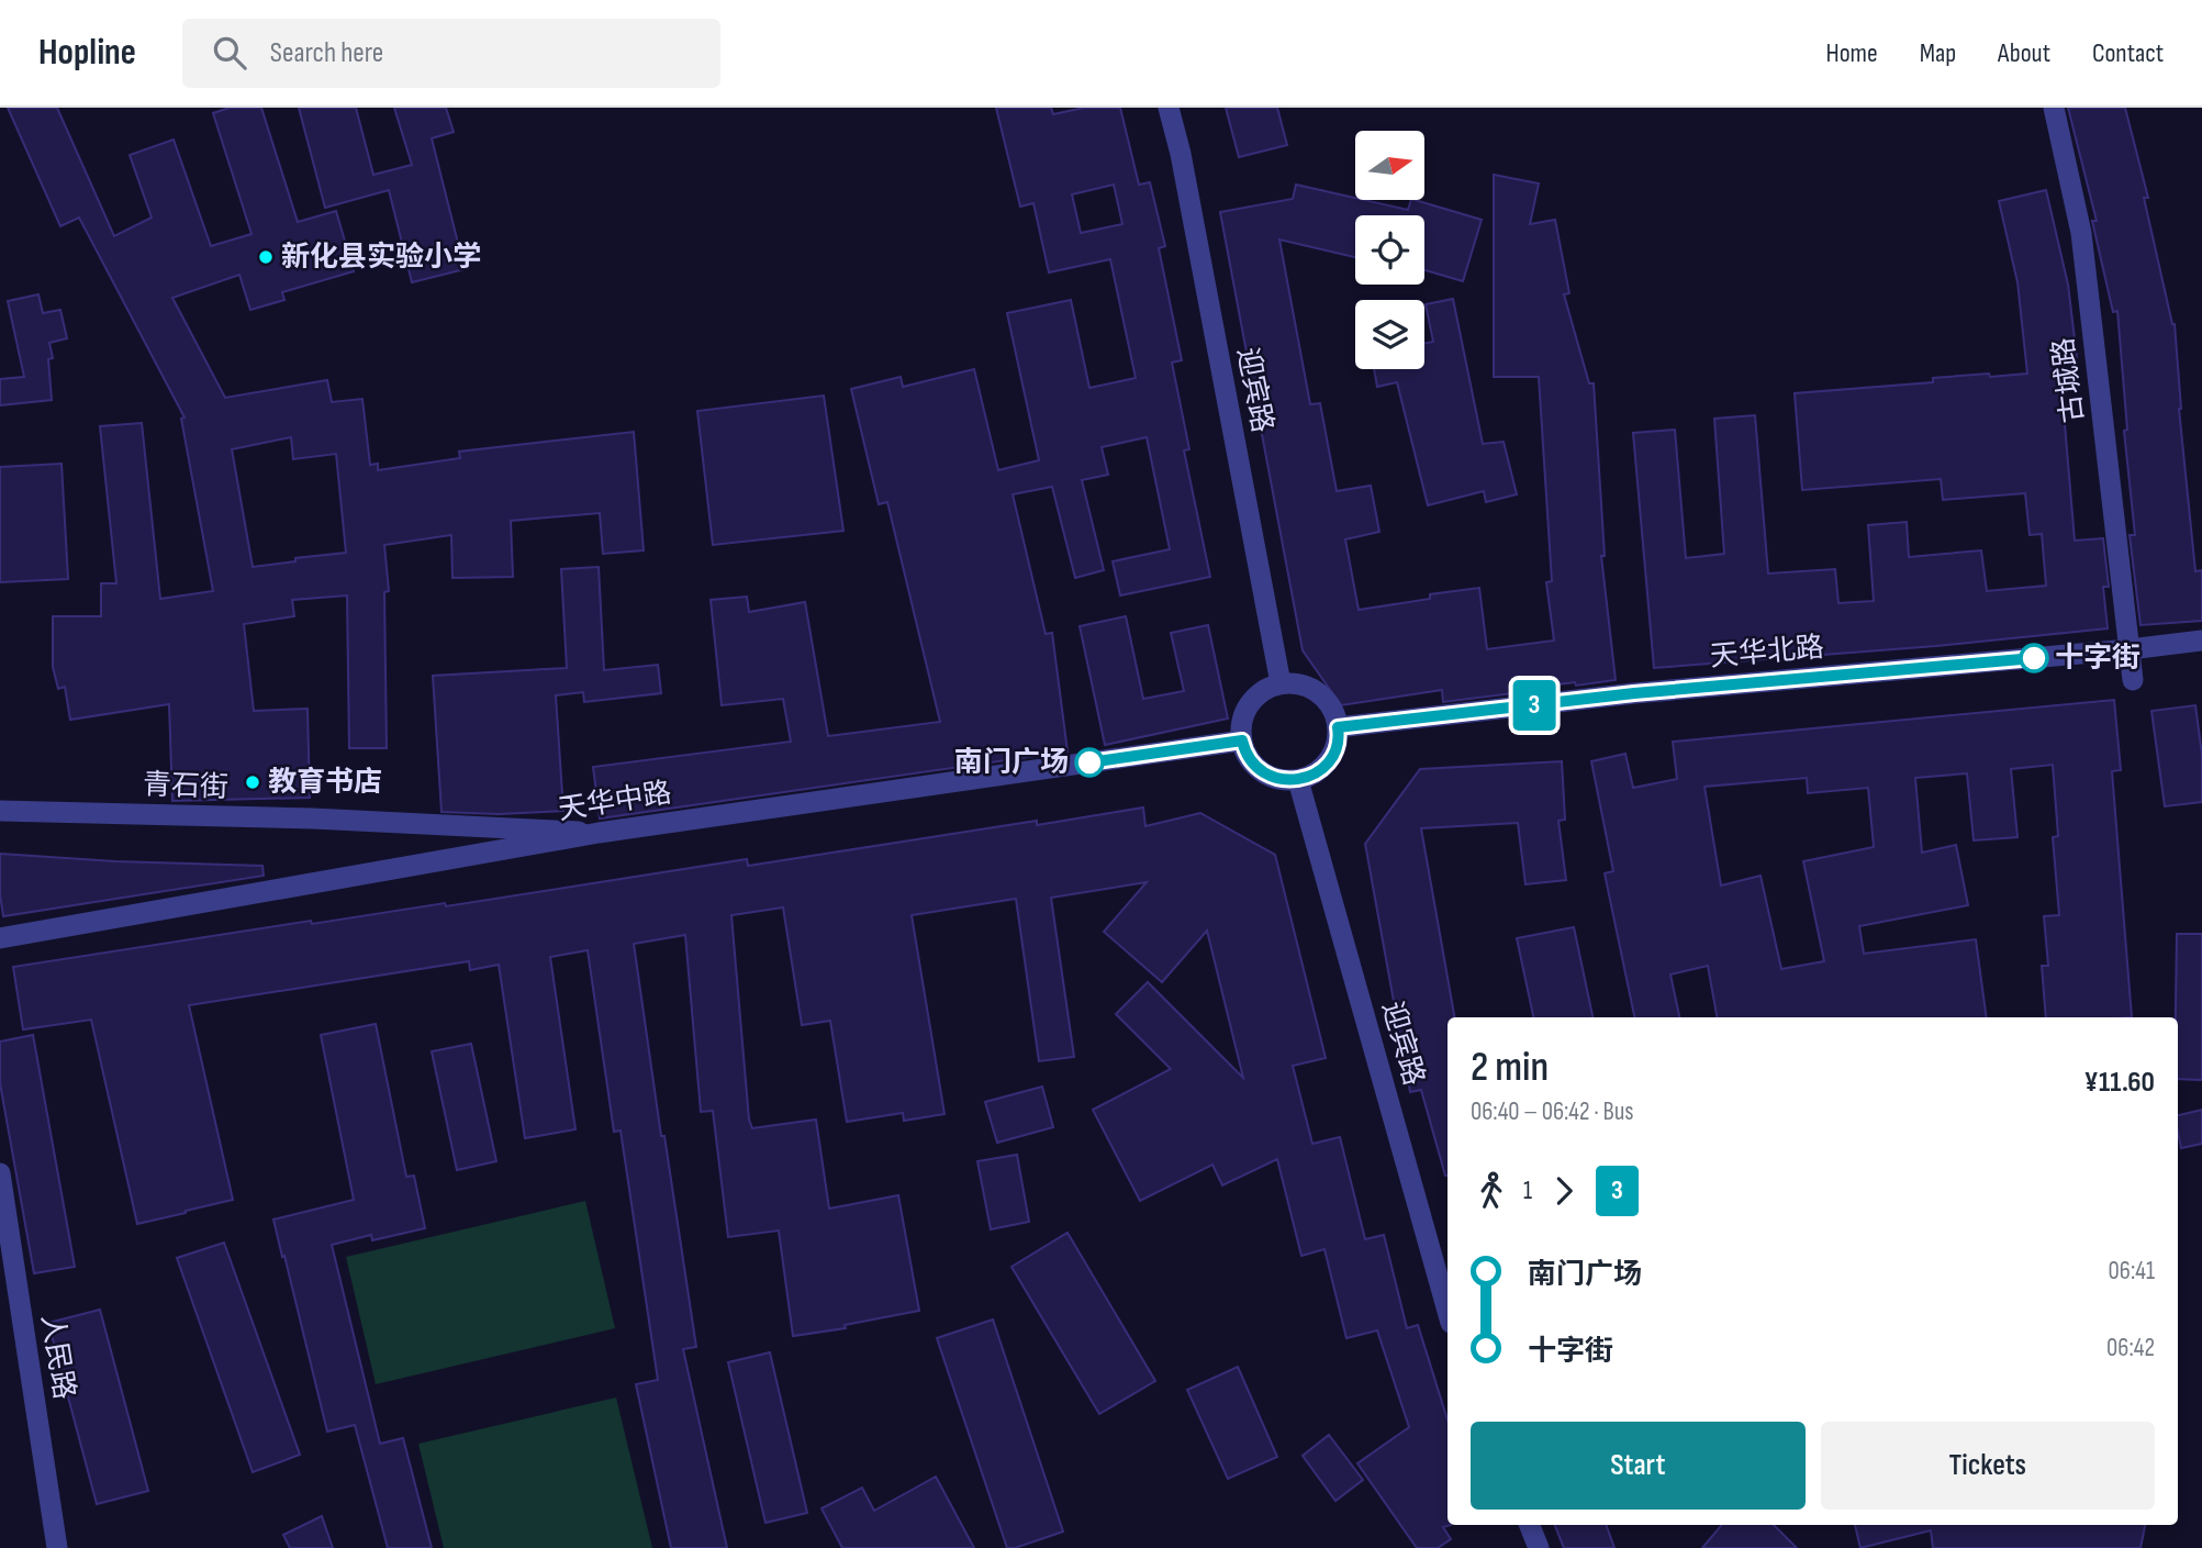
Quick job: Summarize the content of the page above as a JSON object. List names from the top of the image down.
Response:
{
  "streets": {
    "street": [
      "古城路",
      "迎宾路",
      "天华北路",
      "青石街",
      "天华中路",
      "人民路"
    ]
  },
  "crossings": [
    ["古城路", "天华北路"],
    ["迎宾路", "天华北路"],
    ["迎宾路", "天华中路"],
    ["天华北路", "天华中路"],
    ["青石街", "天华中路"]
  ],
  "places": [
    "新化县实验小学",
    "十字街",
    "南门广场",
    "教育书店"
  ],
  "lines": ["bus line 3"],
  "north": "right",
  "page": {
    "header": "Hopline",
    "search": "Search here",
    "nav": [
      "Home",
      "Map",
      "About",
      "Contact"
    ],
    "on_map": "3",
    "heading": ["2 min", "06:40 – 06:42 · Bus", "¥11.60"],
    "legs": ["1", "3"],
    "list": [
      {
        "name": "南门广场",
        "value": "06:41"
      },
      {
        "name": "十字街",
        "value": "06:42"
      }
    ],
    "buttons": ["Start", "Tickets"]
  }
}
